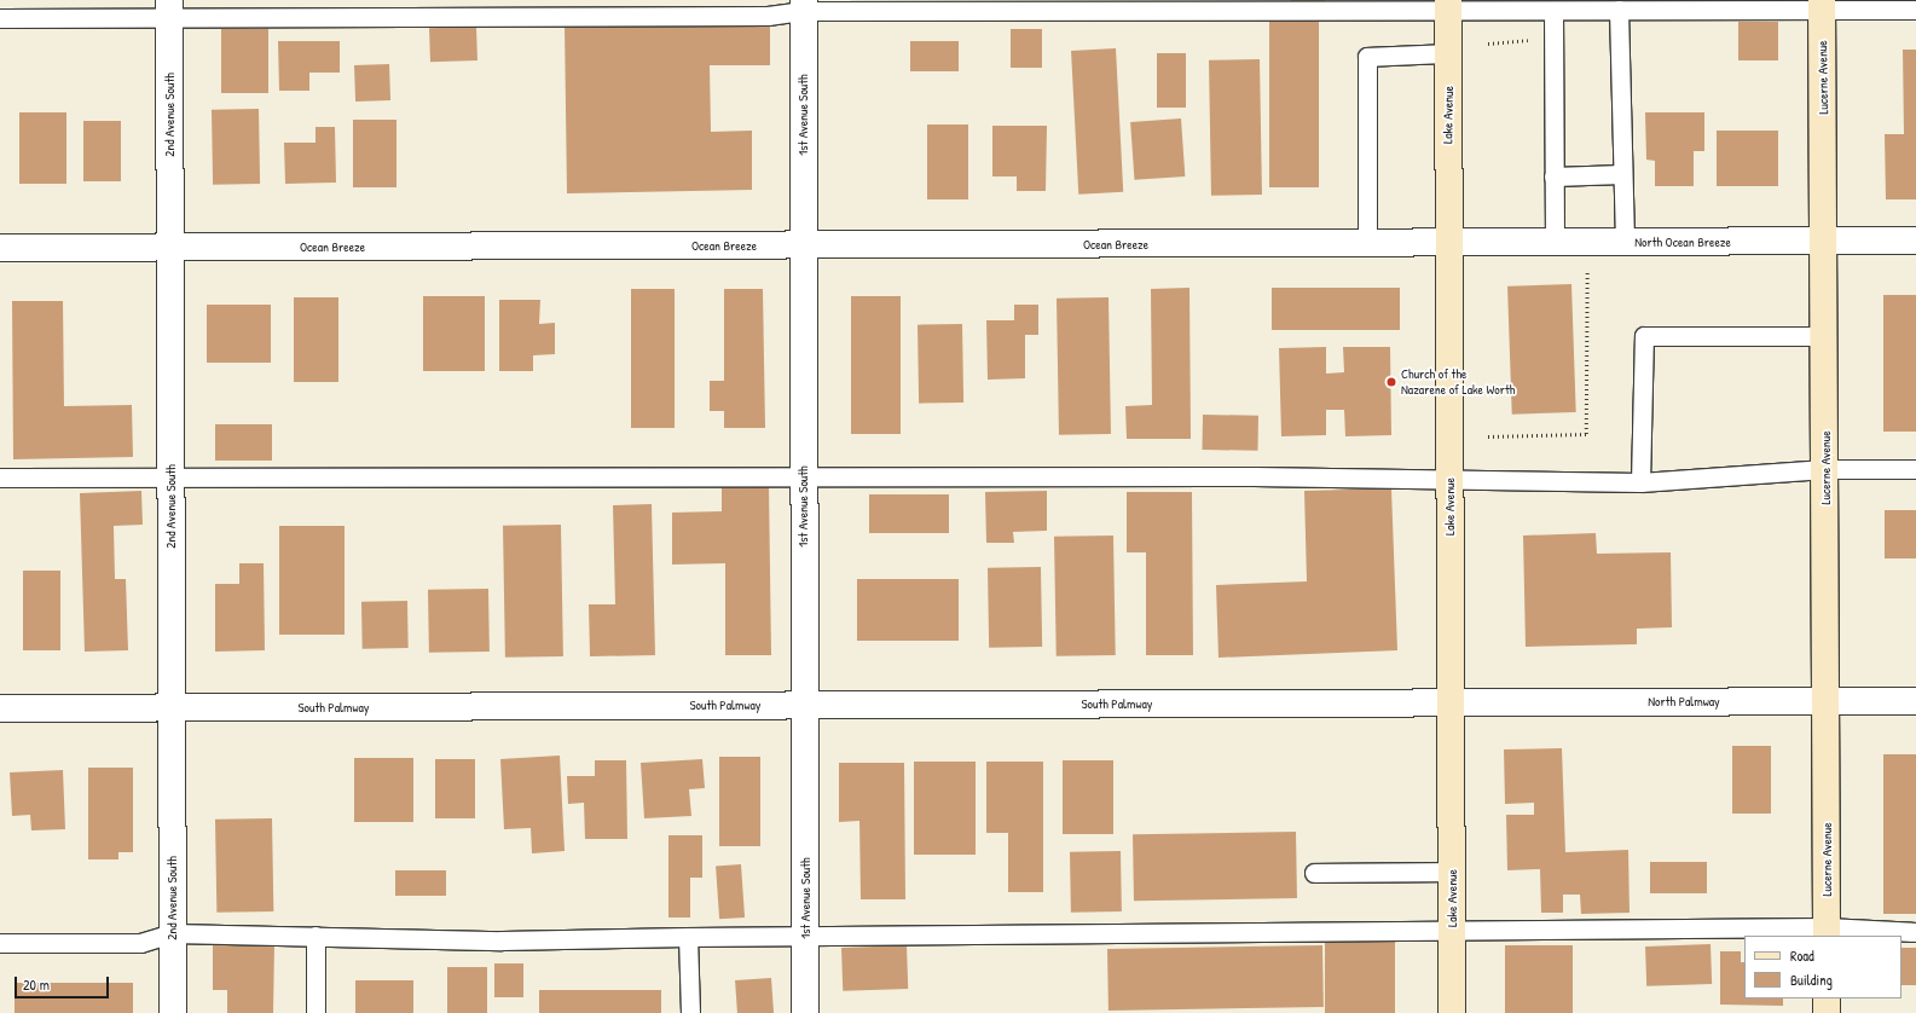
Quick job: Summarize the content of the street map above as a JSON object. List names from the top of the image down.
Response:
{
  "streets": {
    "main road": ["Lucerne Avenue", "Lake Avenue"],
    "street": [
      "2nd Avenue South",
      "1st Avenue South",
      "North Ocean Breeze",
      "Ocean Breeze",
      "North Palmway",
      "South Palmway"
    ]
  },
  "crossings": [
    ["Lucerne Avenue", "North Ocean Breeze"],
    ["Lucerne Avenue", "North Palmway"],
    ["2nd Avenue South", "Ocean Breeze"],
    ["2nd Avenue South", "South Palmway"],
    ["1st Avenue South", "Ocean Breeze"],
    ["1st Avenue South", "South Palmway"],
    ["Lake Avenue", "North Ocean Breeze"],
    ["Lake Avenue", "Ocean Breeze"],
    ["Lake Avenue", "North Palmway"],
    ["Lake Avenue", "South Palmway"],
    ["North Ocean Breeze", "Ocean Breeze"],
    ["North Palmway", "South Palmway"]
  ],
  "places": ["Church of the Nazarene of Lake Worth"],
  "legend": ["Road", "Building"],
  "scale_bar": "20 m"
}
